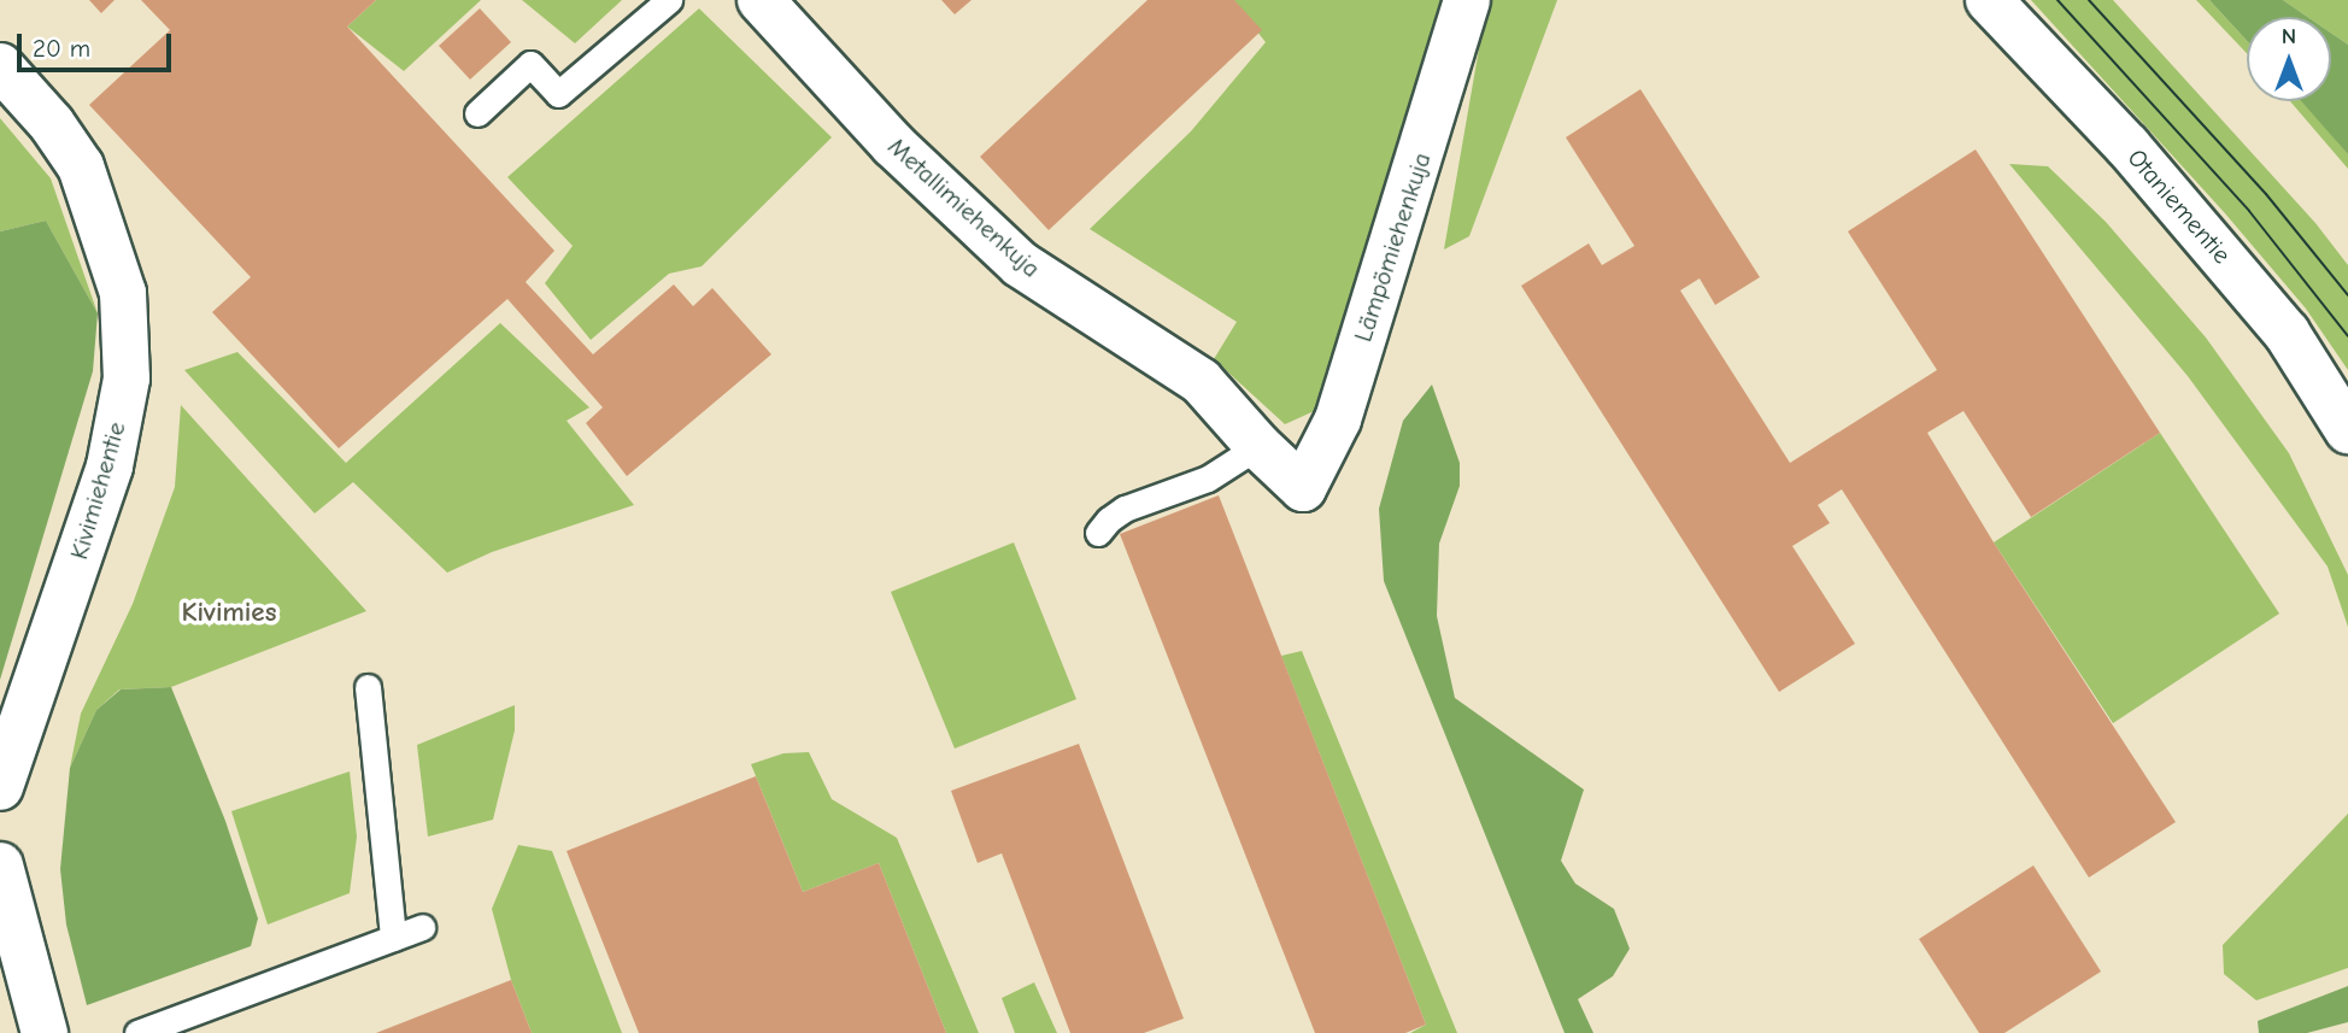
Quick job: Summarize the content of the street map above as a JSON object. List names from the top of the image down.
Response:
{
  "streets": {
    "street": [
      "Otaniementie",
      "Metallimiehenkuja",
      "Lämpömiehenkuja",
      "Kivimiehentie"
    ]
  },
  "crossings": [
    ["Metallimiehenkuja", "Lämpömiehenkuja"]
  ],
  "districts": ["Kivimies"],
  "scale_bar": "20 m",
  "north": "top"
}
